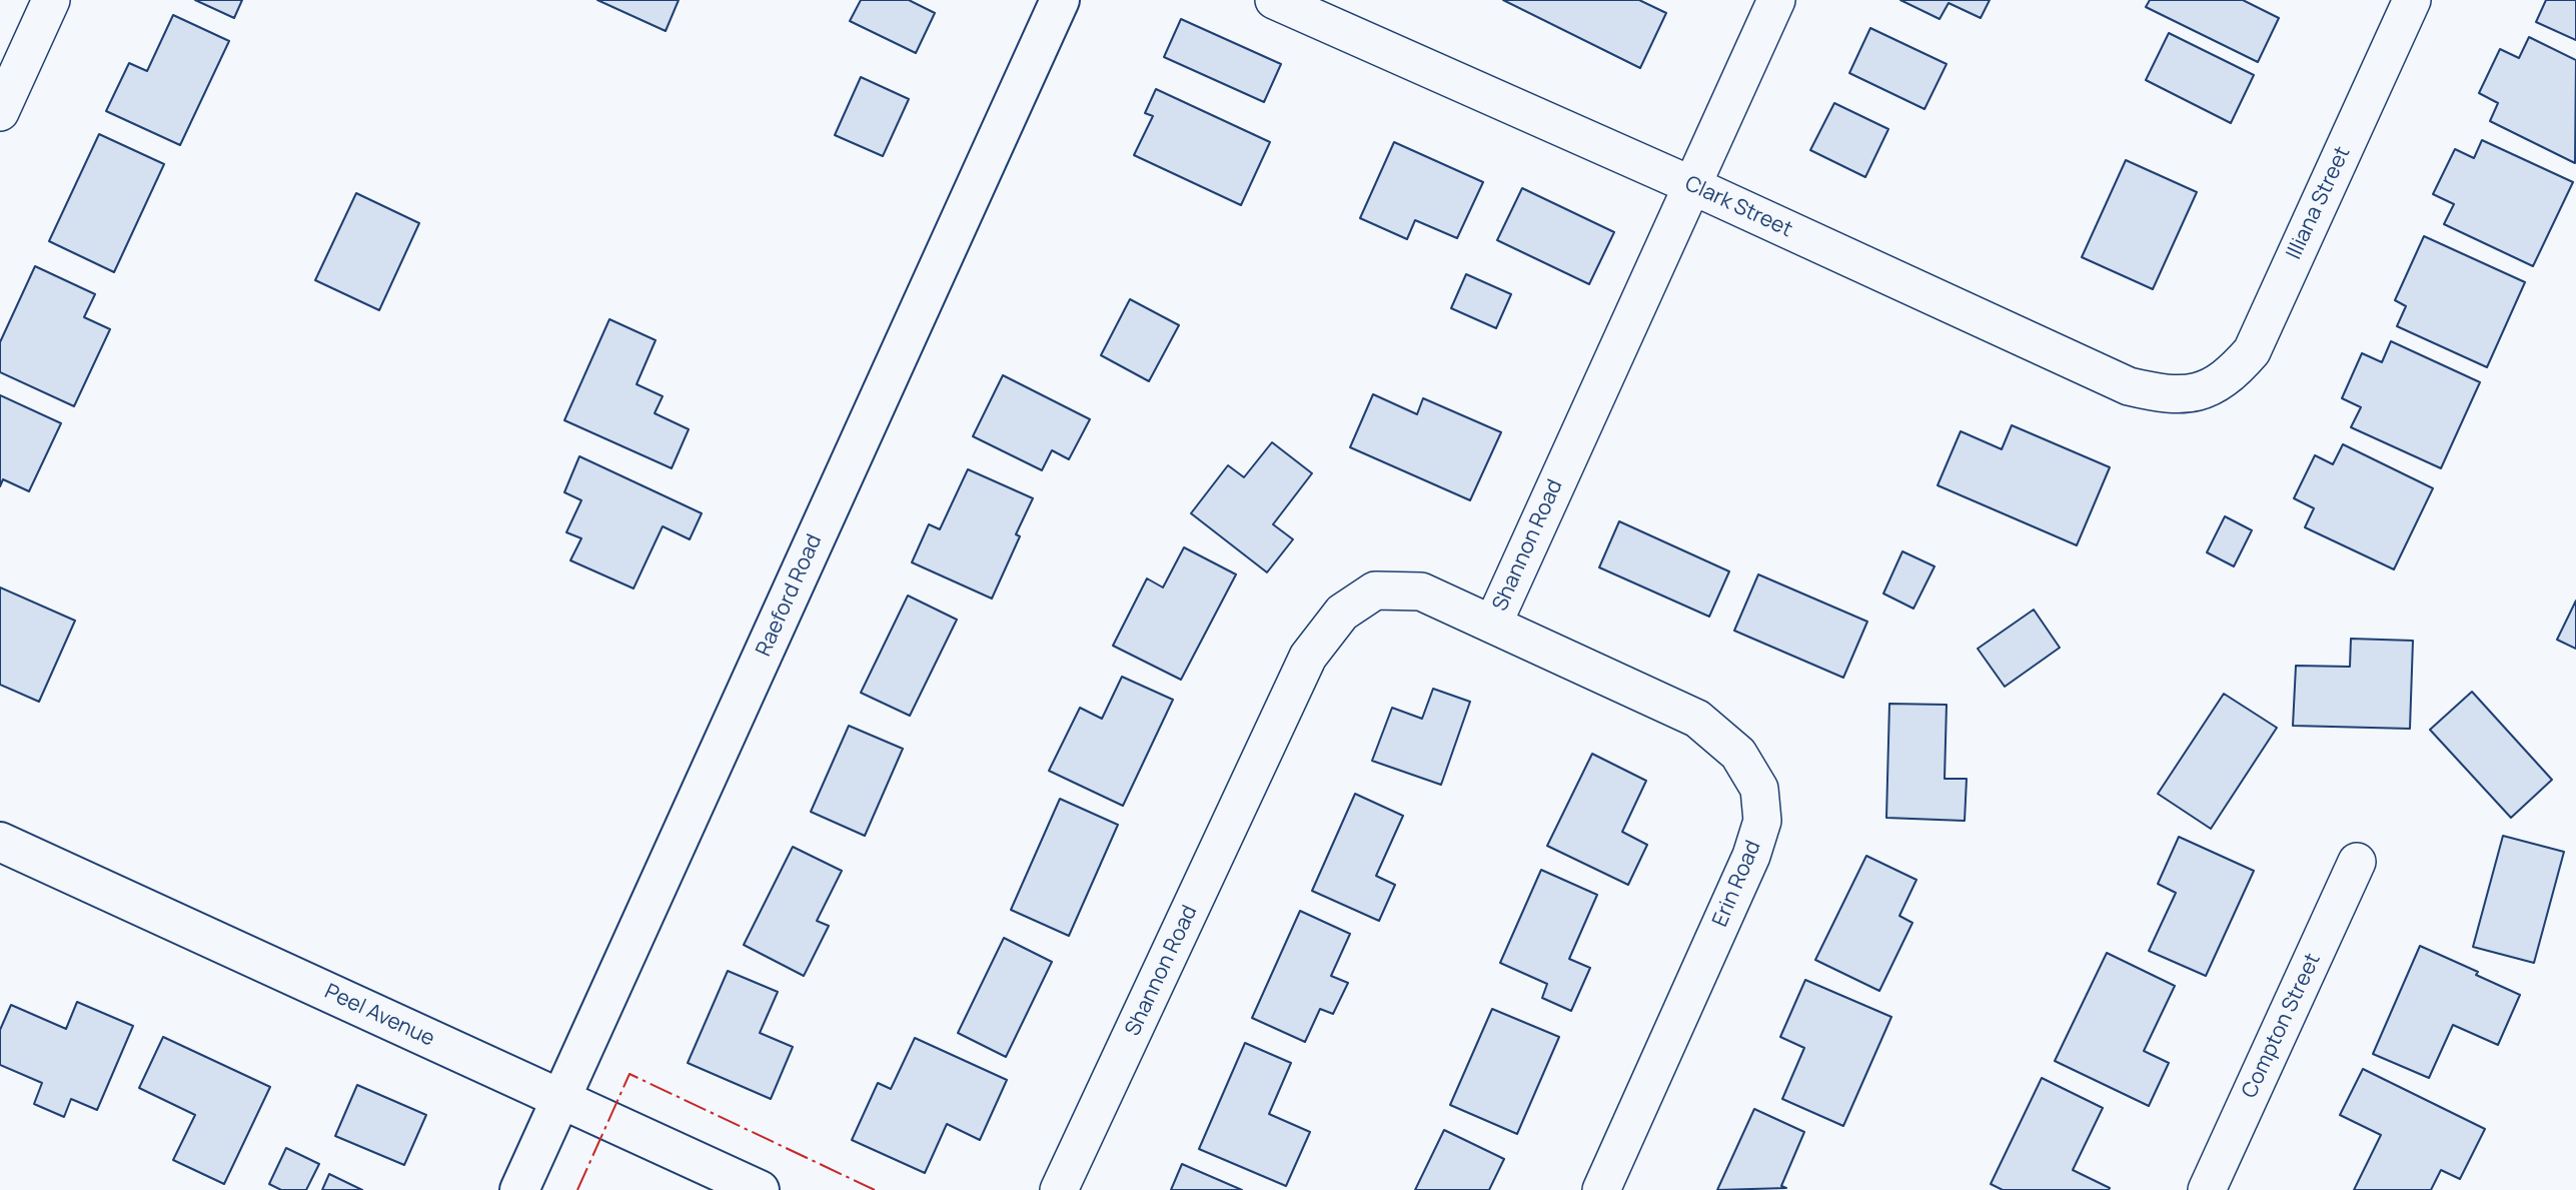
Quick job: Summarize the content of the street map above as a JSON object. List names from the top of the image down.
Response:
{
  "streets": {
    "street": [
      "Illiana Street",
      "Clark Street",
      "Shannon Road",
      "Raeford Road",
      "Erin Road",
      "Peel Avenue",
      "Compton Street"
    ]
  },
  "crossings": [
    ["Illiana Street", "Clark Street"],
    ["Clark Street", "Shannon Road"],
    ["Shannon Road", "Erin Road"],
    ["Raeford Road", "Peel Avenue"]
  ]
}
